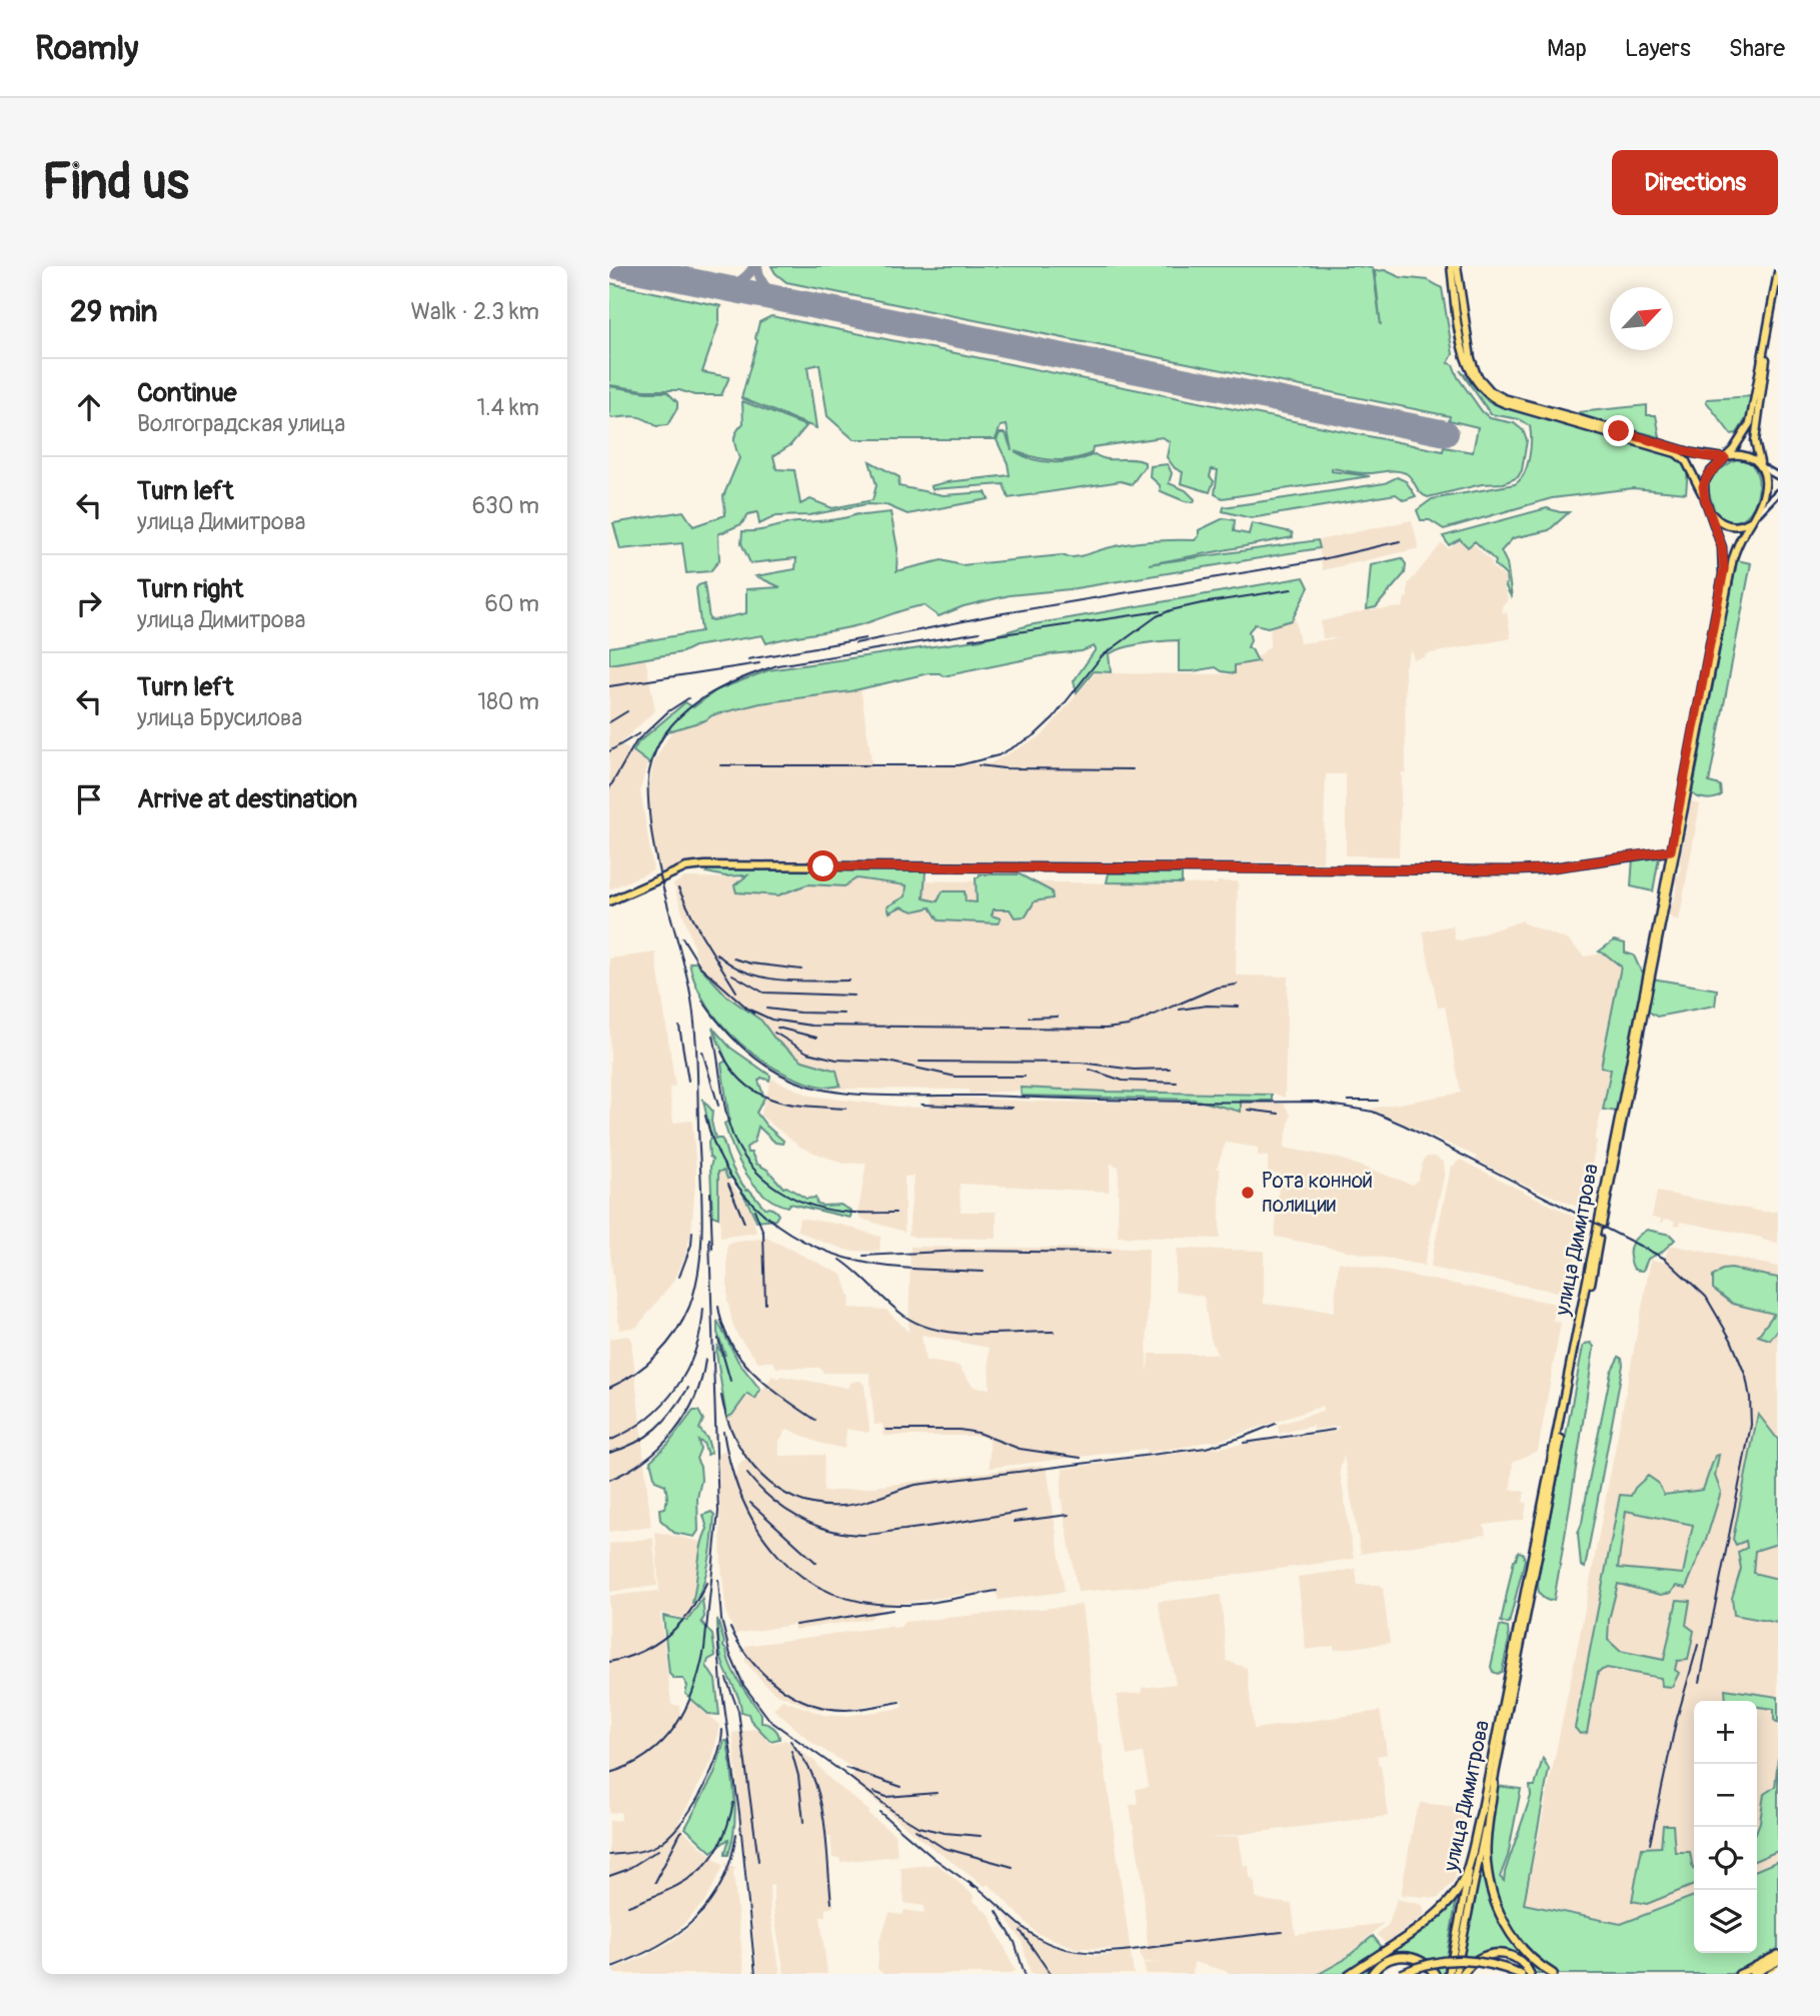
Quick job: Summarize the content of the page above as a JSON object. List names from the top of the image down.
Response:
{
  "streets": {
    "main road": ["улица Димитрова"]
  },
  "places": ["Рота конной полиции"],
  "north": "top right",
  "page": {
    "header": "Roamly",
    "nav": ["Map", "Layers", "Share"],
    "buttons": "Directions",
    "title": "Find us",
    "heading": ["29 min", "Walk · 2.3 km"],
    "list": [
      ["Continue", "Волгоградская улица", "1.4 km"],
      ["Turn left", "улица Димитрова", "630 m"],
      ["Turn right", "улица Димитрова", "60 m"],
      ["Turn left", "улица Брусилова", "180 m"],
      "Arrive at destination"
    ],
    "map_buttons": ["+", "−"]
  }
}
